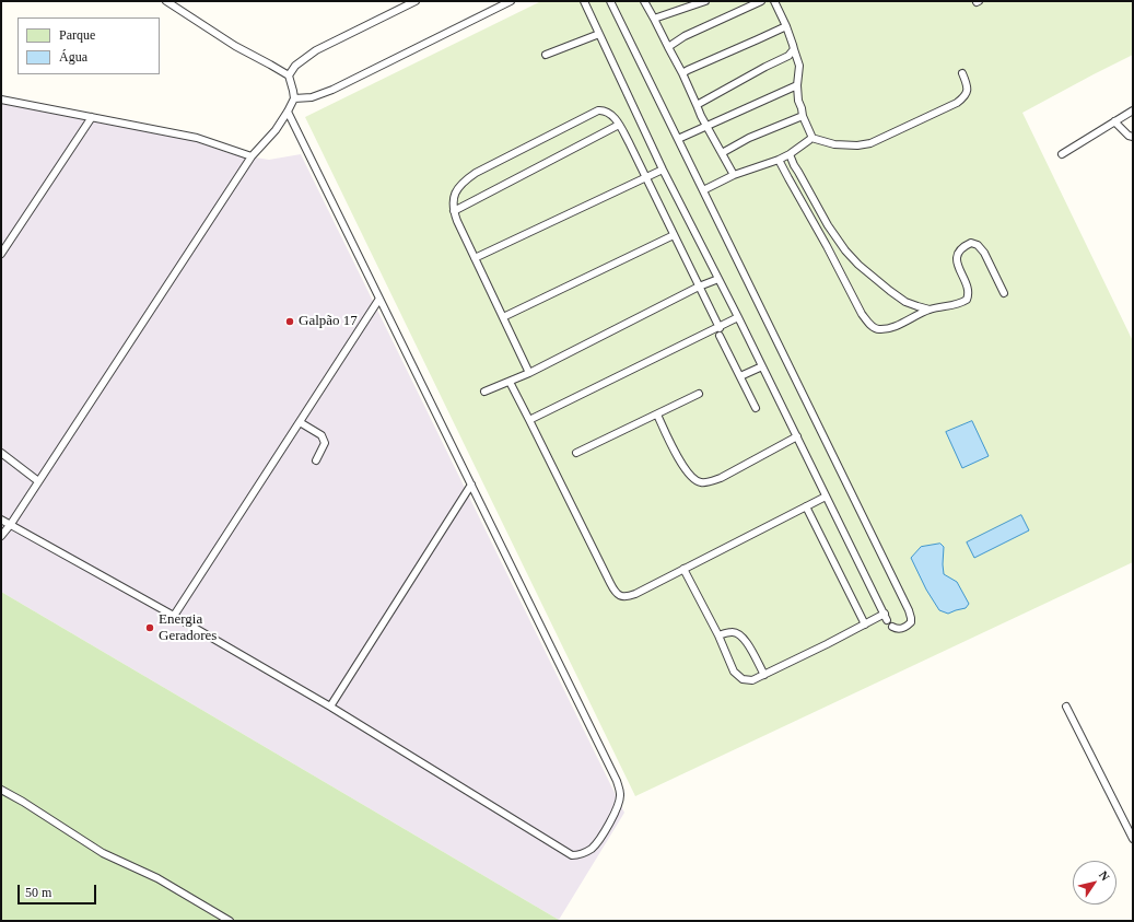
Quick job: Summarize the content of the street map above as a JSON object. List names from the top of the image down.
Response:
{
  "places": ["Galpão 17", "Energia Geradores"],
  "legend": ["Parque", "Água"],
  "scale_bar": "50 m",
  "north": "top right"
}
